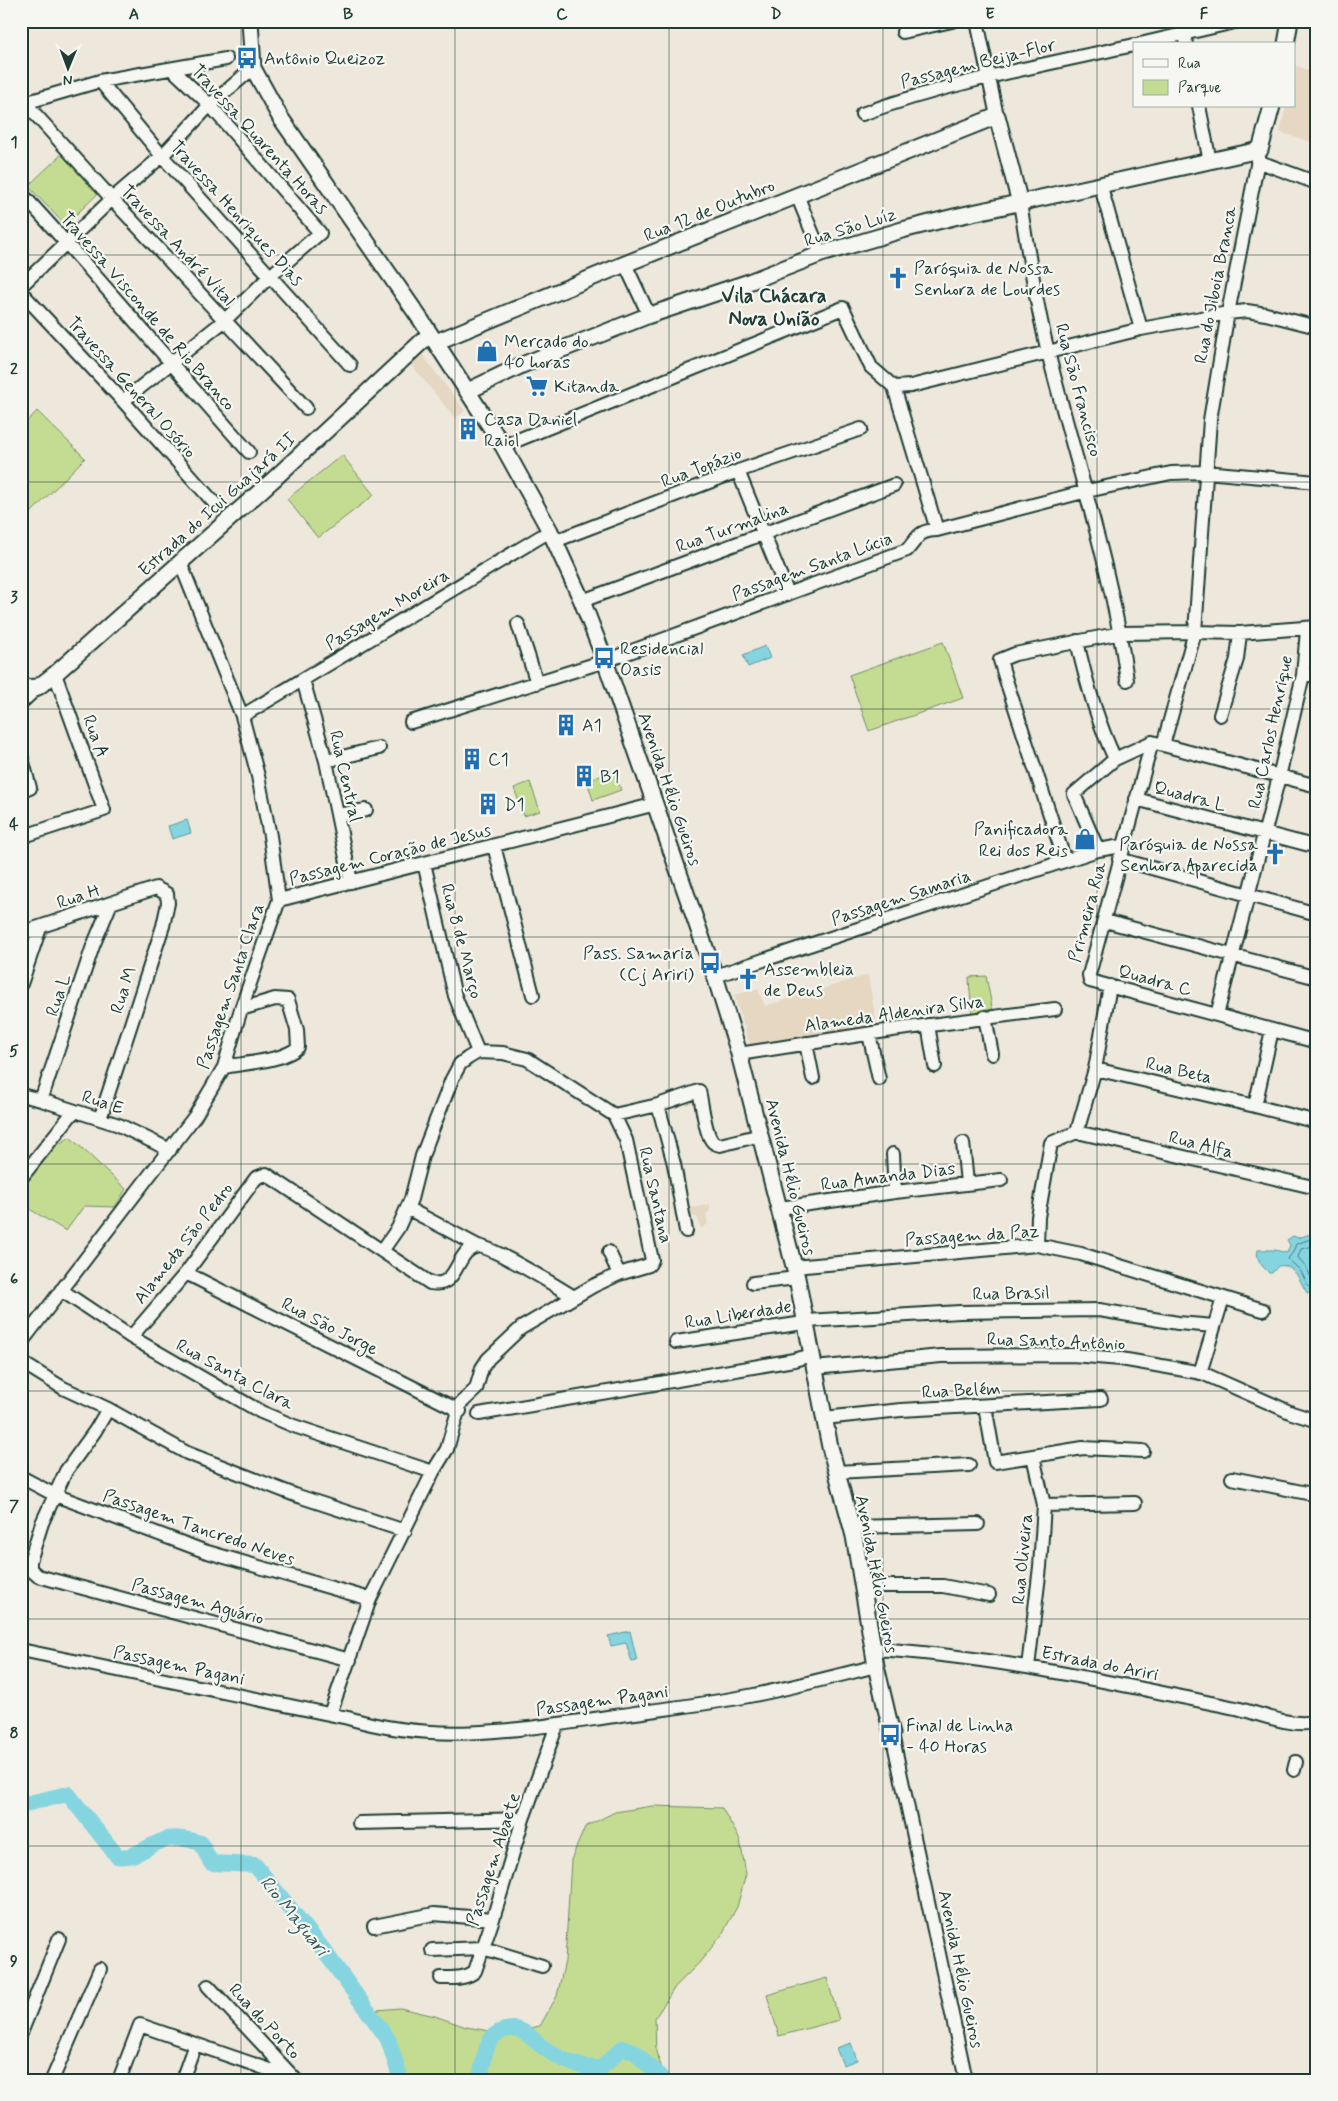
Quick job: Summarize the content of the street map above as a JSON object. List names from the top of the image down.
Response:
{
  "streets": {
    "main road": [
      "Rua 12 de Outubro",
      "Rua São Luíz",
      "Rua do Jiboia Branca",
      "Rua São Francisco",
      "Estrada do Icui Guajará II",
      "Avenida Hélio Gueiros"
    ],
    "street": [
      "Passagem Beija-Flor",
      "Travessa Quarenta Horas",
      "Travessa Henriques Dias",
      "Travessa André Vital",
      "Travessa Visconde de Rio Branco",
      "Travessa General Osório",
      "Rua Topázio",
      "Rua Turmalina",
      "Passagem Santa Lúcia",
      "Passagem Moreira",
      "Rua Carlos Henrique",
      "Rua A",
      "Rua Central",
      "Quadra L",
      "Passagem Coração de Jesus",
      "Rua H",
      "Passagem Samaria",
      "Primeira Rua",
      "Rua 8 de Março",
      "Quadra C",
      "Passagem Santa Clara",
      "Rua M",
      "Rua L",
      "Alameda Aldenira Silva",
      "Rua Beta",
      "Rua E",
      "Rua Alfa",
      "Rua Amanda Dias",
      "Rua Santana",
      "Passagem da Paz",
      "Alameda São Pedro",
      "Rua Brasil",
      "Rua Liberdade",
      "Rua São Jorge",
      "Rua Santo Antônio",
      "Rua Santa Clara",
      "Rua Belém",
      "Passagem Tancredo Neves",
      "Rua Oliveira",
      "Passagem Aguário",
      "Estrada do Ariri",
      "Passagem Pagani",
      "Passagem Abaete",
      "Rua do Porto"
    ]
  },
  "crossings": [
    ["Passagem Beija-Flor", "Rua São Francisco"],
    ["Travessa Quarenta Horas", "Travessa Henriques Dias"],
    ["Rua 12 de Outubro", "Rua São Francisco"],
    ["Rua 12 de Outubro", "Estrada do Icui Guajará II"],
    ["Rua 12 de Outubro", "Avenida Hélio Gueiros"],
    ["Rua São Luíz", "Rua do Jiboia Branca"],
    ["Rua São Luíz", "Rua São Francisco"],
    ["Rua São Luíz", "Avenida Hélio Gueiros"],
    ["Rua do Jiboia Branca", "Passagem Santa Lúcia"],
    ["Rua do Jiboia Branca", "Primeira Rua"],
    ["Rua São Francisco", "Passagem Santa Lúcia"],
    ["Rua Topázio", "Passagem Moreira"],
    ["Rua Topázio", "Avenida Hélio Gueiros"],
    ["Estrada do Icui Guajará II", "Rua A"],
    ["Estrada do Icui Guajará II", "Avenida Hélio Gueiros"],
    ["Estrada do Icui Guajará II", "Passagem Santa Clara"],
    ["Rua Turmalina", "Avenida Hélio Gueiros"],
    ["Passagem Santa Lúcia", "Avenida Hélio Gueiros"],
    ["Passagem Moreira", "Rua Central"],
    ["Passagem Moreira", "Avenida Hélio Gueiros"],
    ["Passagem Moreira", "Passagem Santa Clara"],
    ["Rua Carlos Henrique", "Quadra L"],
    ["Rua Carlos Henrique", "Quadra C"],
    ["Rua Central", "Passagem Coração de Jesus"],
    ["Avenida Hélio Gueiros", "Passagem Coração de Jesus"],
    ["Avenida Hélio Gueiros", "Passagem Samaria"],
    ["Avenida Hélio Gueiros", "Alameda Aldenira Silva"],
    ["Avenida Hélio Gueiros", "Rua Amanda Dias"],
    ["Avenida Hélio Gueiros", "Passagem da Paz"],
    ["Avenida Hélio Gueiros", "Rua Brasil"],
    ["Avenida Hélio Gueiros", "Rua Liberdade"],
    ["Avenida Hélio Gueiros", "Rua Santo Antônio"],
    ["Avenida Hélio Gueiros", "Rua Belém"],
    ["Avenida Hélio Gueiros", "Estrada do Ariri"],
    ["Avenida Hélio Gueiros", "Passagem Pagani"],
    ["Quadra L", "Primeira Rua"],
    ["Passagem Coração de Jesus", "Rua 8 de Março"],
    ["Passagem Coração de Jesus", "Passagem Santa Clara"],
    ["Rua H", "Rua M"],
    ["Rua H", "Rua L"],
    ["Passagem Samaria", "Primeira Rua"],
    ["Primeira Rua", "Quadra C"],
    ["Passagem Santa Clara", "Rua E"],
    ["Passagem Santa Clara", "Rua Santa Clara"],
    ["Rua M", "Rua E"],
    ["Rua L", "Rua E"],
    ["Alameda São Pedro", "Rua São Jorge"],
    ["Alameda São Pedro", "Rua Santa Clara"],
    ["Rua Brasil", "Rua Liberdade"],
    ["Passagem Tancredo Neves", "Passagem Aguário"],
    ["Rua Oliveira", "Estrada do Ariri"],
    ["Passagem Pagani", "Passagem Abaete"]
  ],
  "districts": ["Vila Chácara Nova União"],
  "water": ["Rio Maguari"],
  "places": {
    "bus stop": [
      "Antônio Queizoz",
      "Residencial Oasis",
      "Pass. Samaria (Cj Ariri)",
      "Final de Linha - 40 Horas"
    ],
    "church": ["Paróquia de Nossa Senhora de Lourdes", "Paróquia de Nossa Senhora Aparecida", "Assembleia de Deus"],
    "shop": ["Mercado do 40 horas", "Panificadora Rei dos Reis"],
    "supermarket": ["Kitanda"],
    "building": [
      "Casa Daniel Raiol",
      "A1",
      "C1",
      "B1",
      "D1"
    ]
  },
  "legend": ["Rua", "Parque"],
  "north": "bottom",
  "grid": {
    "columns": [
      "A",
      "B",
      "C",
      "D",
      "E",
      "F"
    ],
    "rows": [
      "1",
      "2",
      "3",
      "4",
      "5",
      "6",
      "7",
      "8",
      "9"
    ]
  }
}
